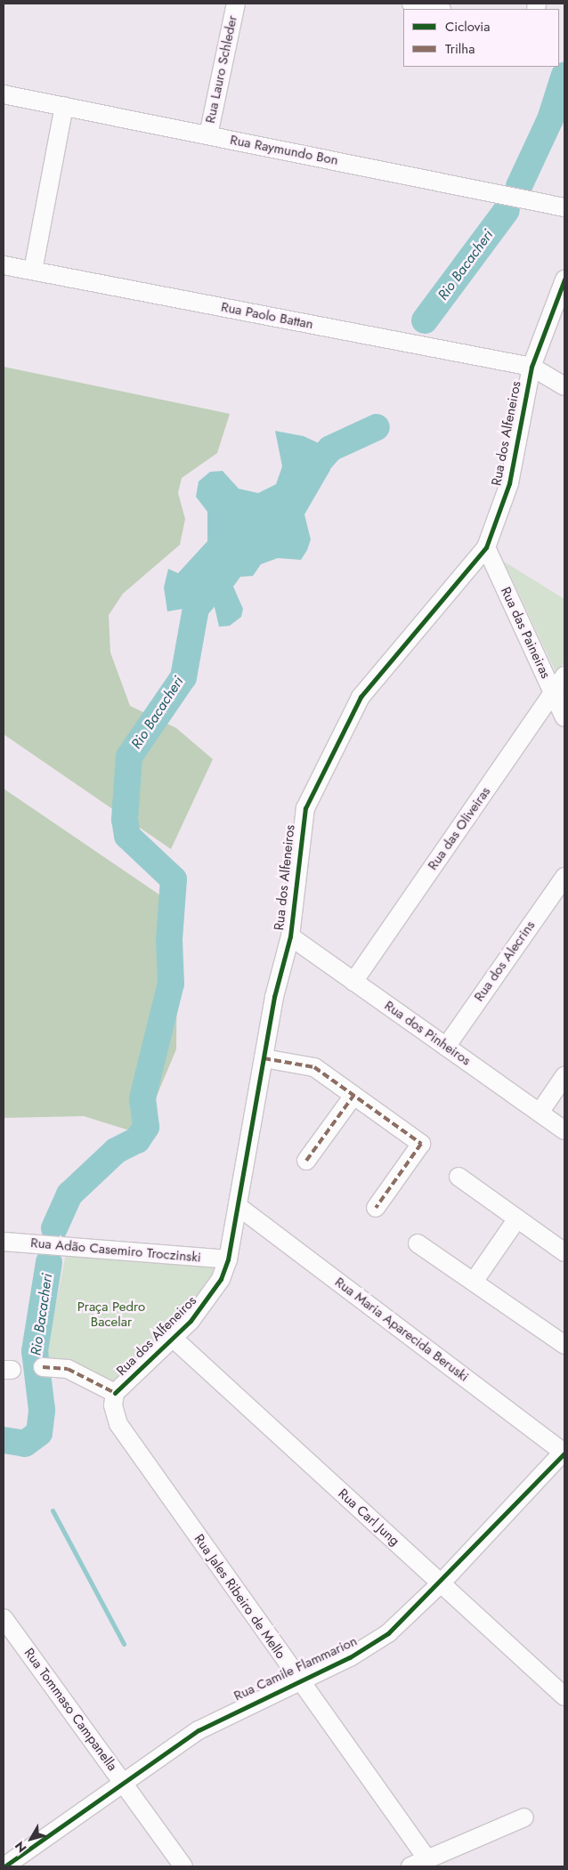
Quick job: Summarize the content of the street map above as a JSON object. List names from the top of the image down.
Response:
{
  "streets": {
    "street": [
      "Rua Lauro Schleder",
      "Rua Raymundo Bon",
      "Rua Paolo Battan",
      "Rua dos Alfeneiros",
      "Rua das Paineiras",
      "Rua das Oliveiras",
      "Rua dos Alecrins",
      "Rua dos Pinheiros",
      "Rua Adão Casemiro Troczinski",
      "Rua Maria Aparecida Beruski",
      "Rua Carl Jung",
      "Rua Jales Ribeiro de Mello",
      "Rua Camile Flammarion",
      "Rua Tommaso Campanella"
    ]
  },
  "crossings": [
    ["Rua Lauro Schleder", "Rua Raymundo Bon"],
    ["Rua Paolo Battan", "Rua dos Alfeneiros"],
    ["Rua dos Alfeneiros", "Rua das Paineiras"],
    ["Rua dos Alfeneiros", "Rua dos Pinheiros"],
    ["Rua dos Alfeneiros", "Rua Adão Casemiro Troczinski"],
    ["Rua dos Alfeneiros", "Rua Maria Aparecida Beruski"],
    ["Rua dos Alfeneiros", "Rua Carl Jung"],
    ["Rua dos Alfeneiros", "Rua Jales Ribeiro de Mello"],
    ["Rua das Paineiras", "Rua das Oliveiras"],
    ["Rua das Oliveiras", "Rua dos Pinheiros"],
    ["Rua dos Alecrins", "Rua dos Pinheiros"],
    ["Rua Maria Aparecida Beruski", "Rua Camile Flammarion"],
    ["Rua Carl Jung", "Rua Camile Flammarion"],
    ["Rua Jales Ribeiro de Mello", "Rua Camile Flammarion"],
    ["Rua Camile Flammarion", "Rua Tommaso Campanella"]
  ],
  "water": ["Rio Bacacheri"],
  "parks": ["Praça Pedro Bacelar"],
  "legend": ["Ciclovia", "Trilha"],
  "north": "bottom left"
}
